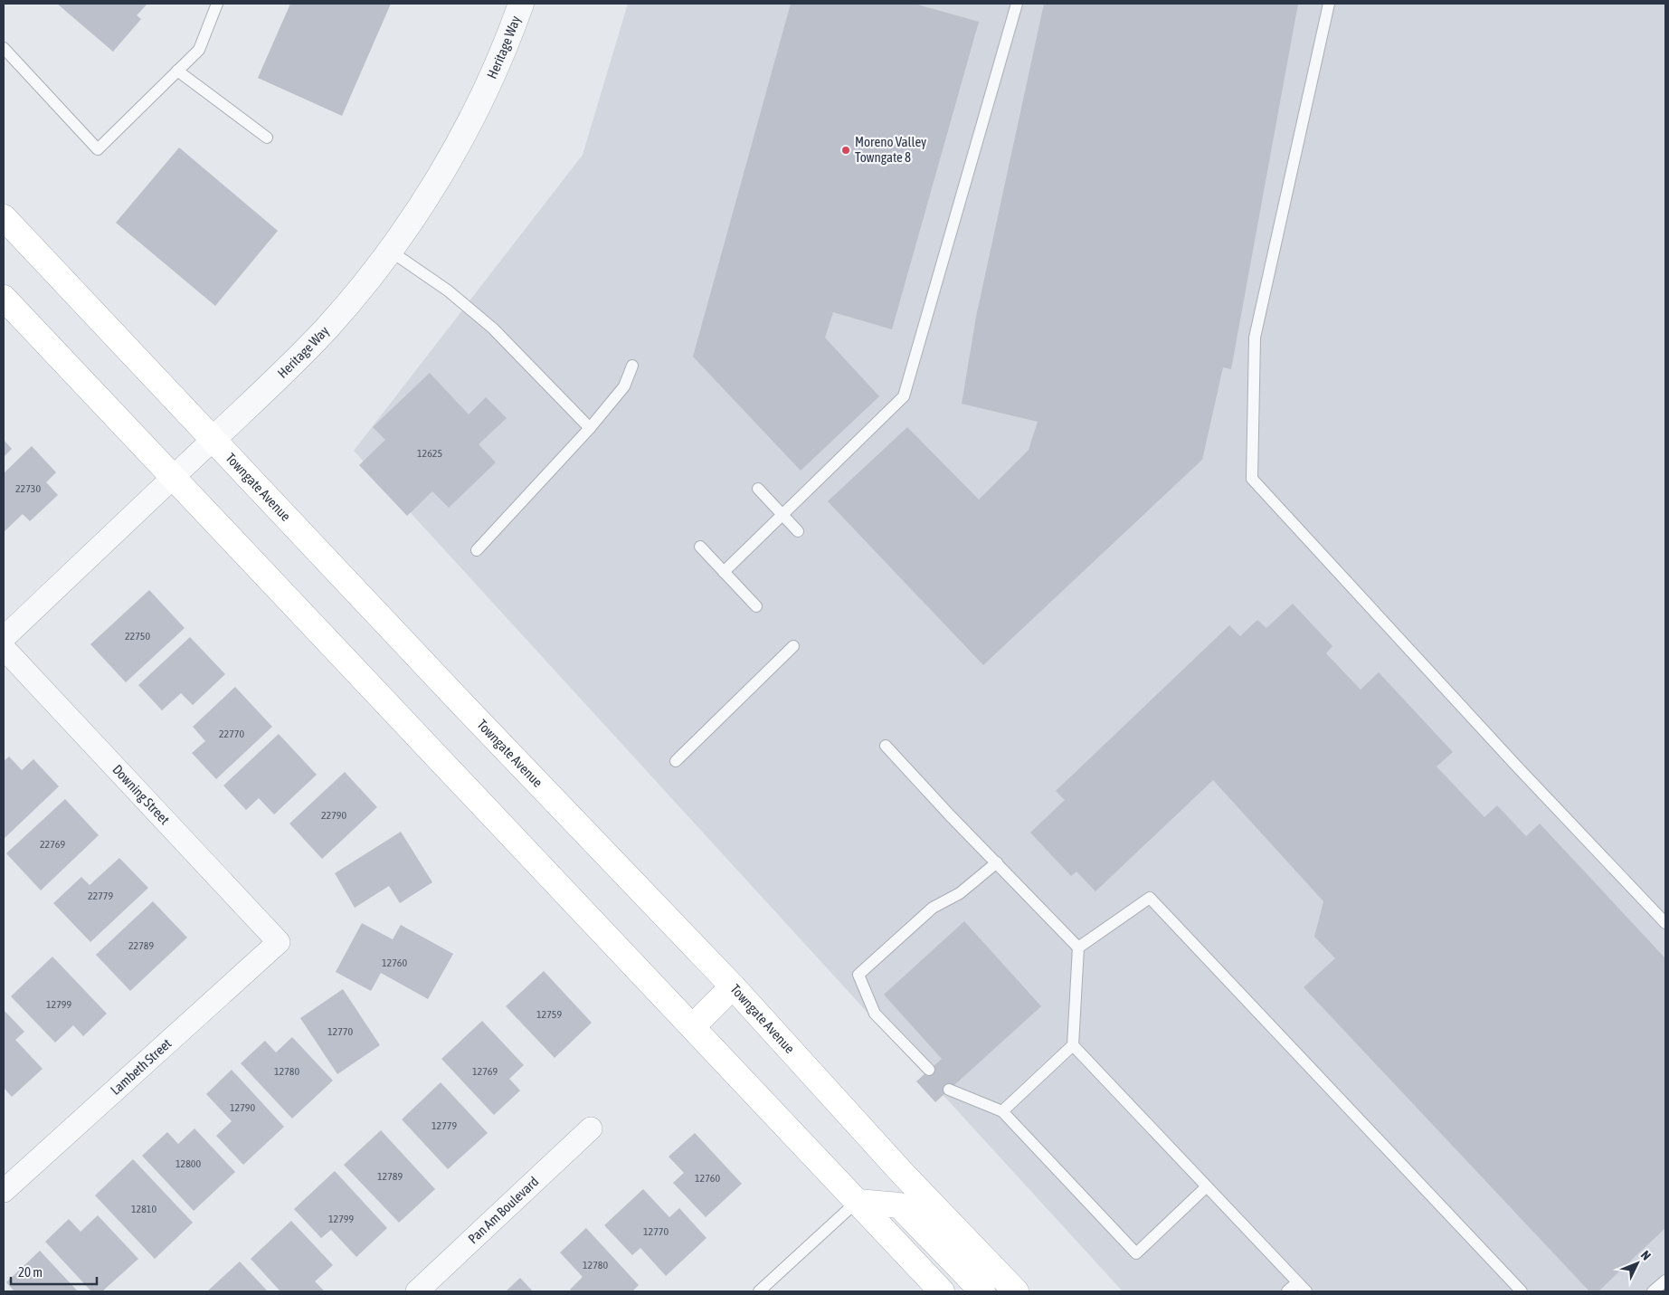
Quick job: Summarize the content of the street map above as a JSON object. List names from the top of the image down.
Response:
{
  "streets": {
    "main road": ["Towngate Avenue"],
    "street": [
      "Heritage Way",
      "Downing Street",
      "Lambeth Street",
      "Pan Am Boulevard"
    ]
  },
  "crossings": [
    ["Heritage Way", "Towngate Avenue"],
    ["Downing Street", "Lambeth Street"]
  ],
  "places": ["Moreno Valley Towngate 8"],
  "house_numbers": [
    "12625",
    "22730",
    "22750",
    "22770",
    "22790",
    "22769",
    "22779",
    "22789",
    "12760",
    "12799",
    "12759",
    "12770",
    "12780",
    "12769",
    "12790",
    "12779",
    "12800",
    "12789",
    "12760",
    "12810",
    "12799",
    "12770",
    "12780"
  ],
  "scale_bar": "20 m",
  "north": "top right"
}
